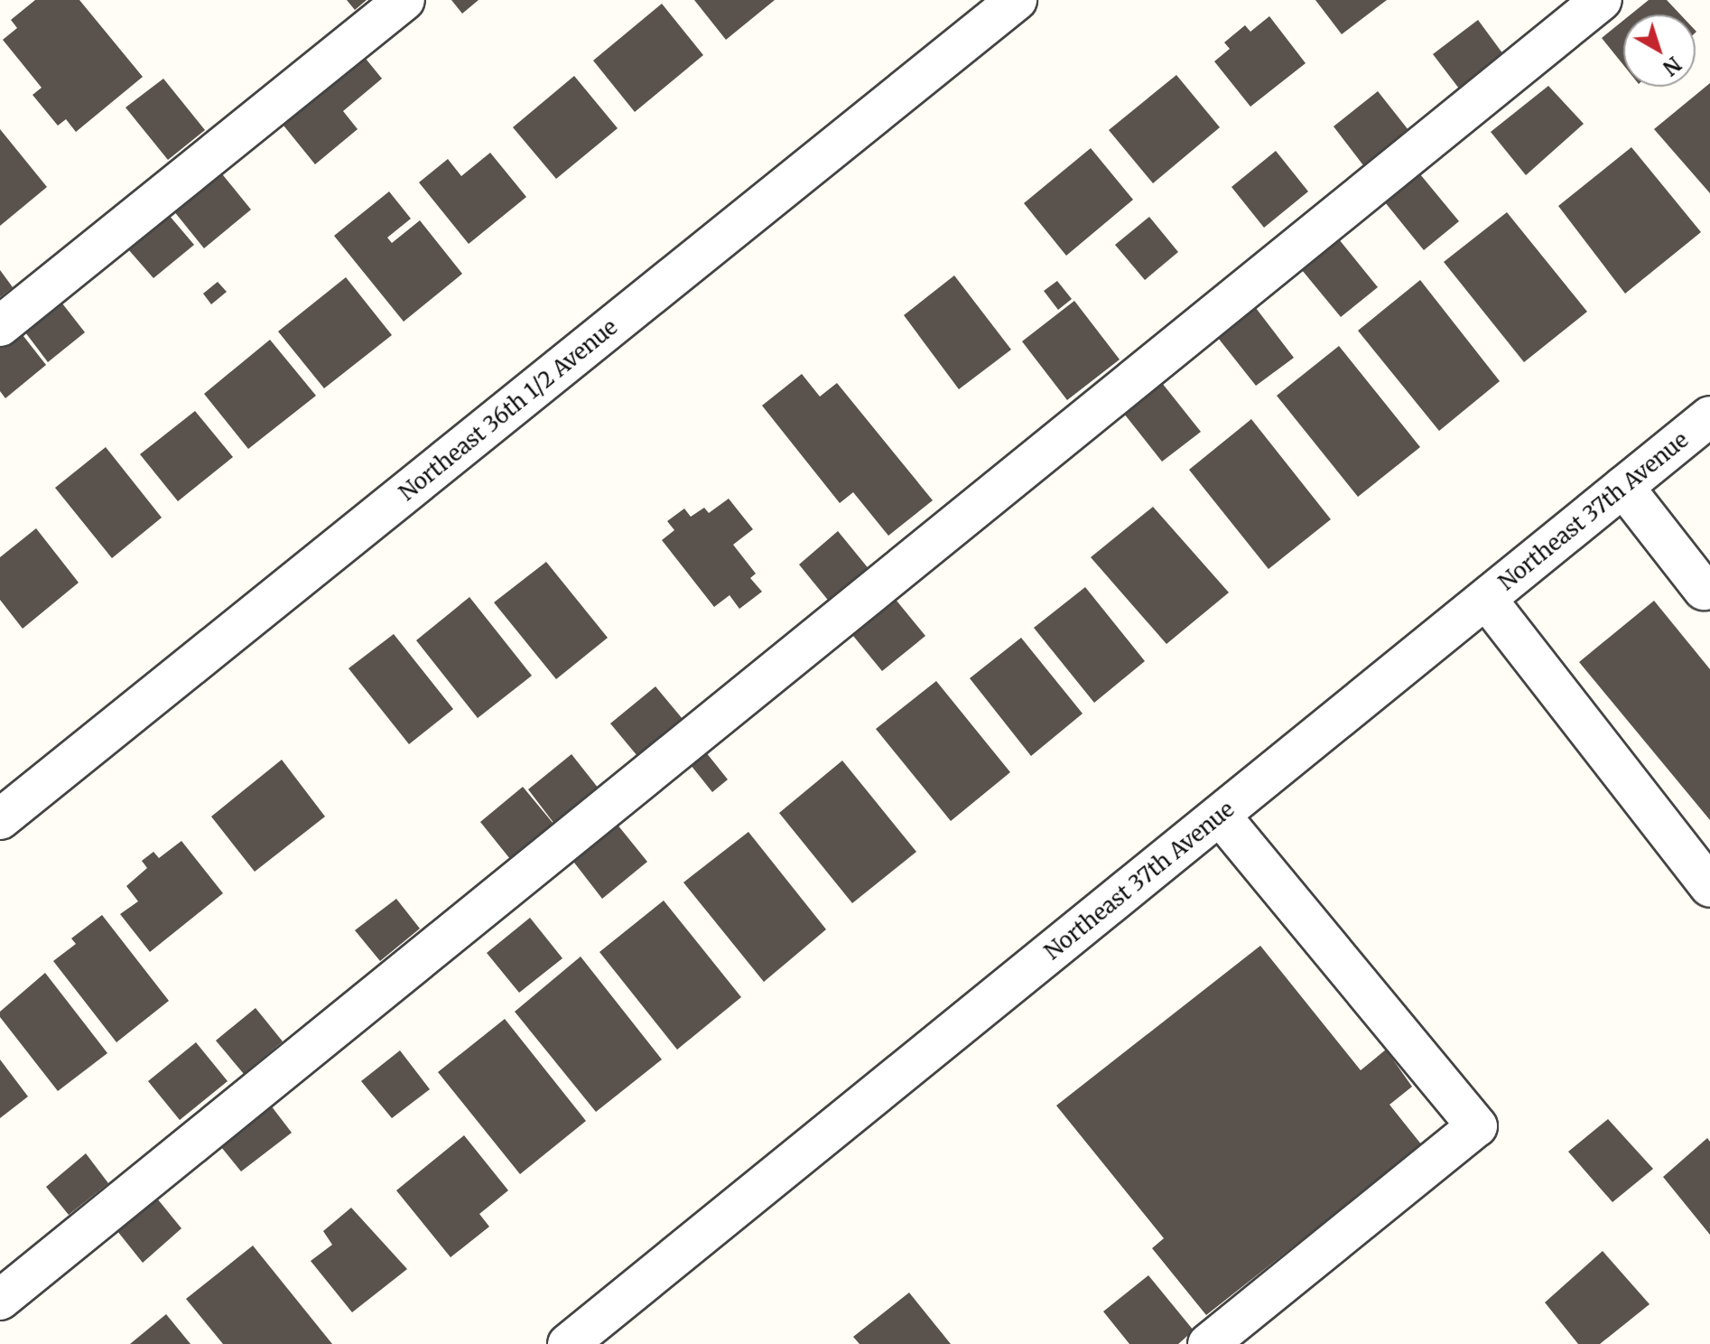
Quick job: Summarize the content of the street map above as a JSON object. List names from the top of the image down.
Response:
{
  "streets": {
    "street": ["Northeast 36th 1/2 Avenue", "Northeast 37th Avenue"]
  },
  "north": "bottom right"
}
